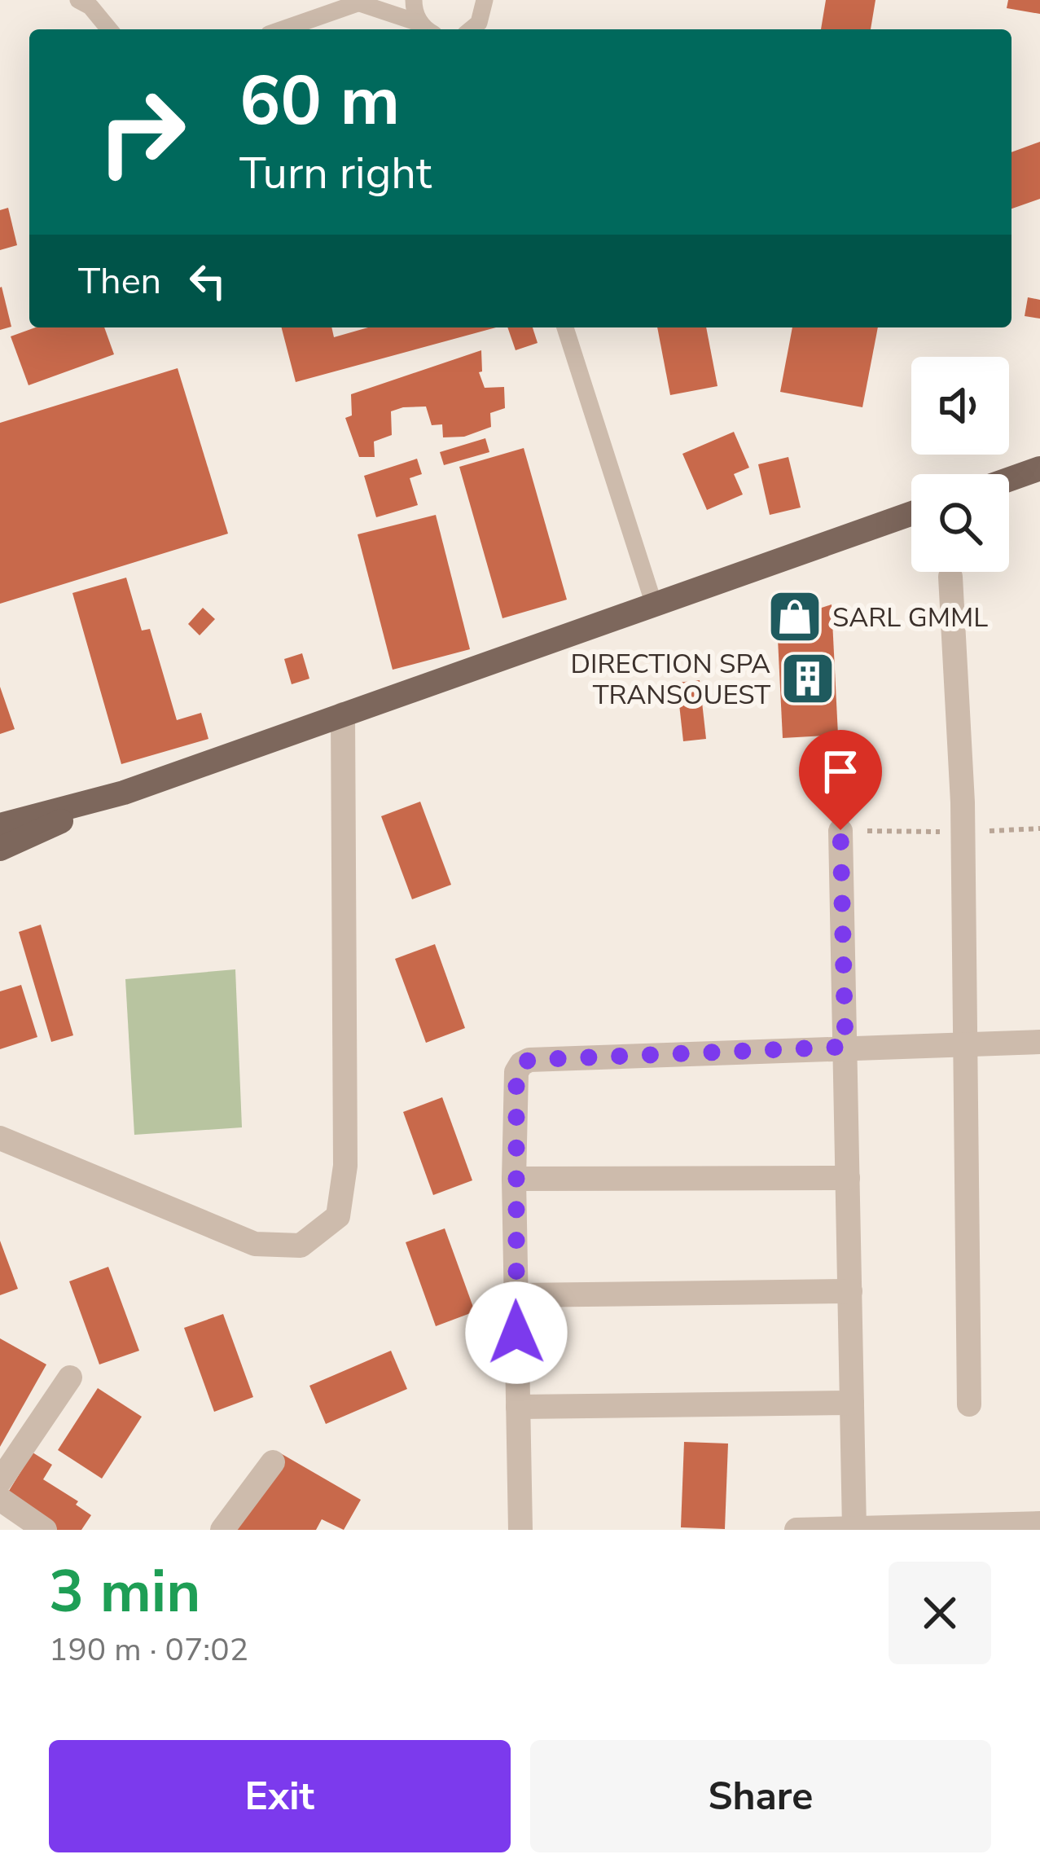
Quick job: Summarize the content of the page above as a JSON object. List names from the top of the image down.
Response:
{
  "places": {
    "shop": ["SARL GMML"],
    "building": ["DIRECTION SPA TRANSOUEST"]
  },
  "page": {
    "turn": ["60 m", "Turn right"],
    "then": "Then",
    "heading": ["3 min", "190 m · 07:02"],
    "buttons": ["Exit", "Share"]
  }
}
